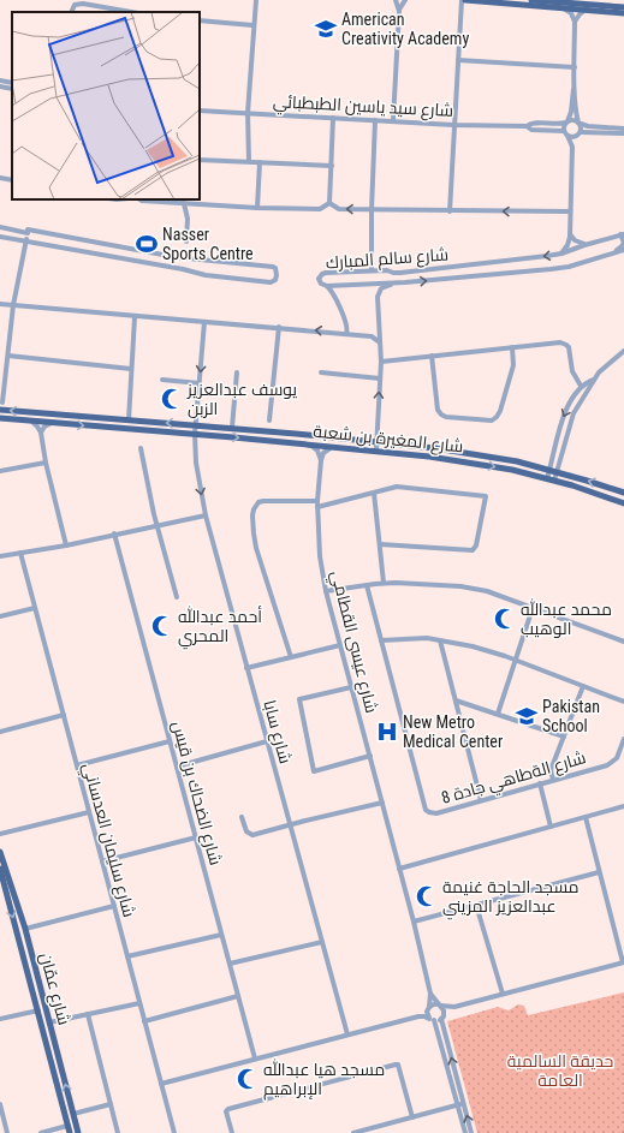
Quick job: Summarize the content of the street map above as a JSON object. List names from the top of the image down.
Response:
{
  "streets": {
    "main road": ["شارع المغيرة بن شعبة", "شارع عمّان"],
    "street": [
      "شارع سيد ياسين الطبطبائي",
      "شارع سالم المبارك",
      "شارع عيسى القطامي",
      "شارع سابا",
      "شارع الةطاهي جادة 8",
      "شارع الضحاك بن قيس",
      "شارع سليمان العدساني"
    ]
  },
  "crossings": [
    ["شارع المغيرة بن شعبة", "شارع سابا"]
  ],
  "parks": ["حديقة السالمية العامة"],
  "places": {
    "school or university": ["American Creativity Academy", "Pakistan School"],
    "sports": ["Nasser Sports Centre"],
    "mosque": [
      "يوسف عبدالعزيز الزبن",
      "محمد عبدالله الوهيب",
      "أحمد عبدالله المحري",
      "مسجد الحاجة غنيمة عبدالعزيز المزيني",
      "مسجد هيا عبدالله الإبراهيم"
    ],
    "hospital": ["New Metro Medical Center"]
  }
}
